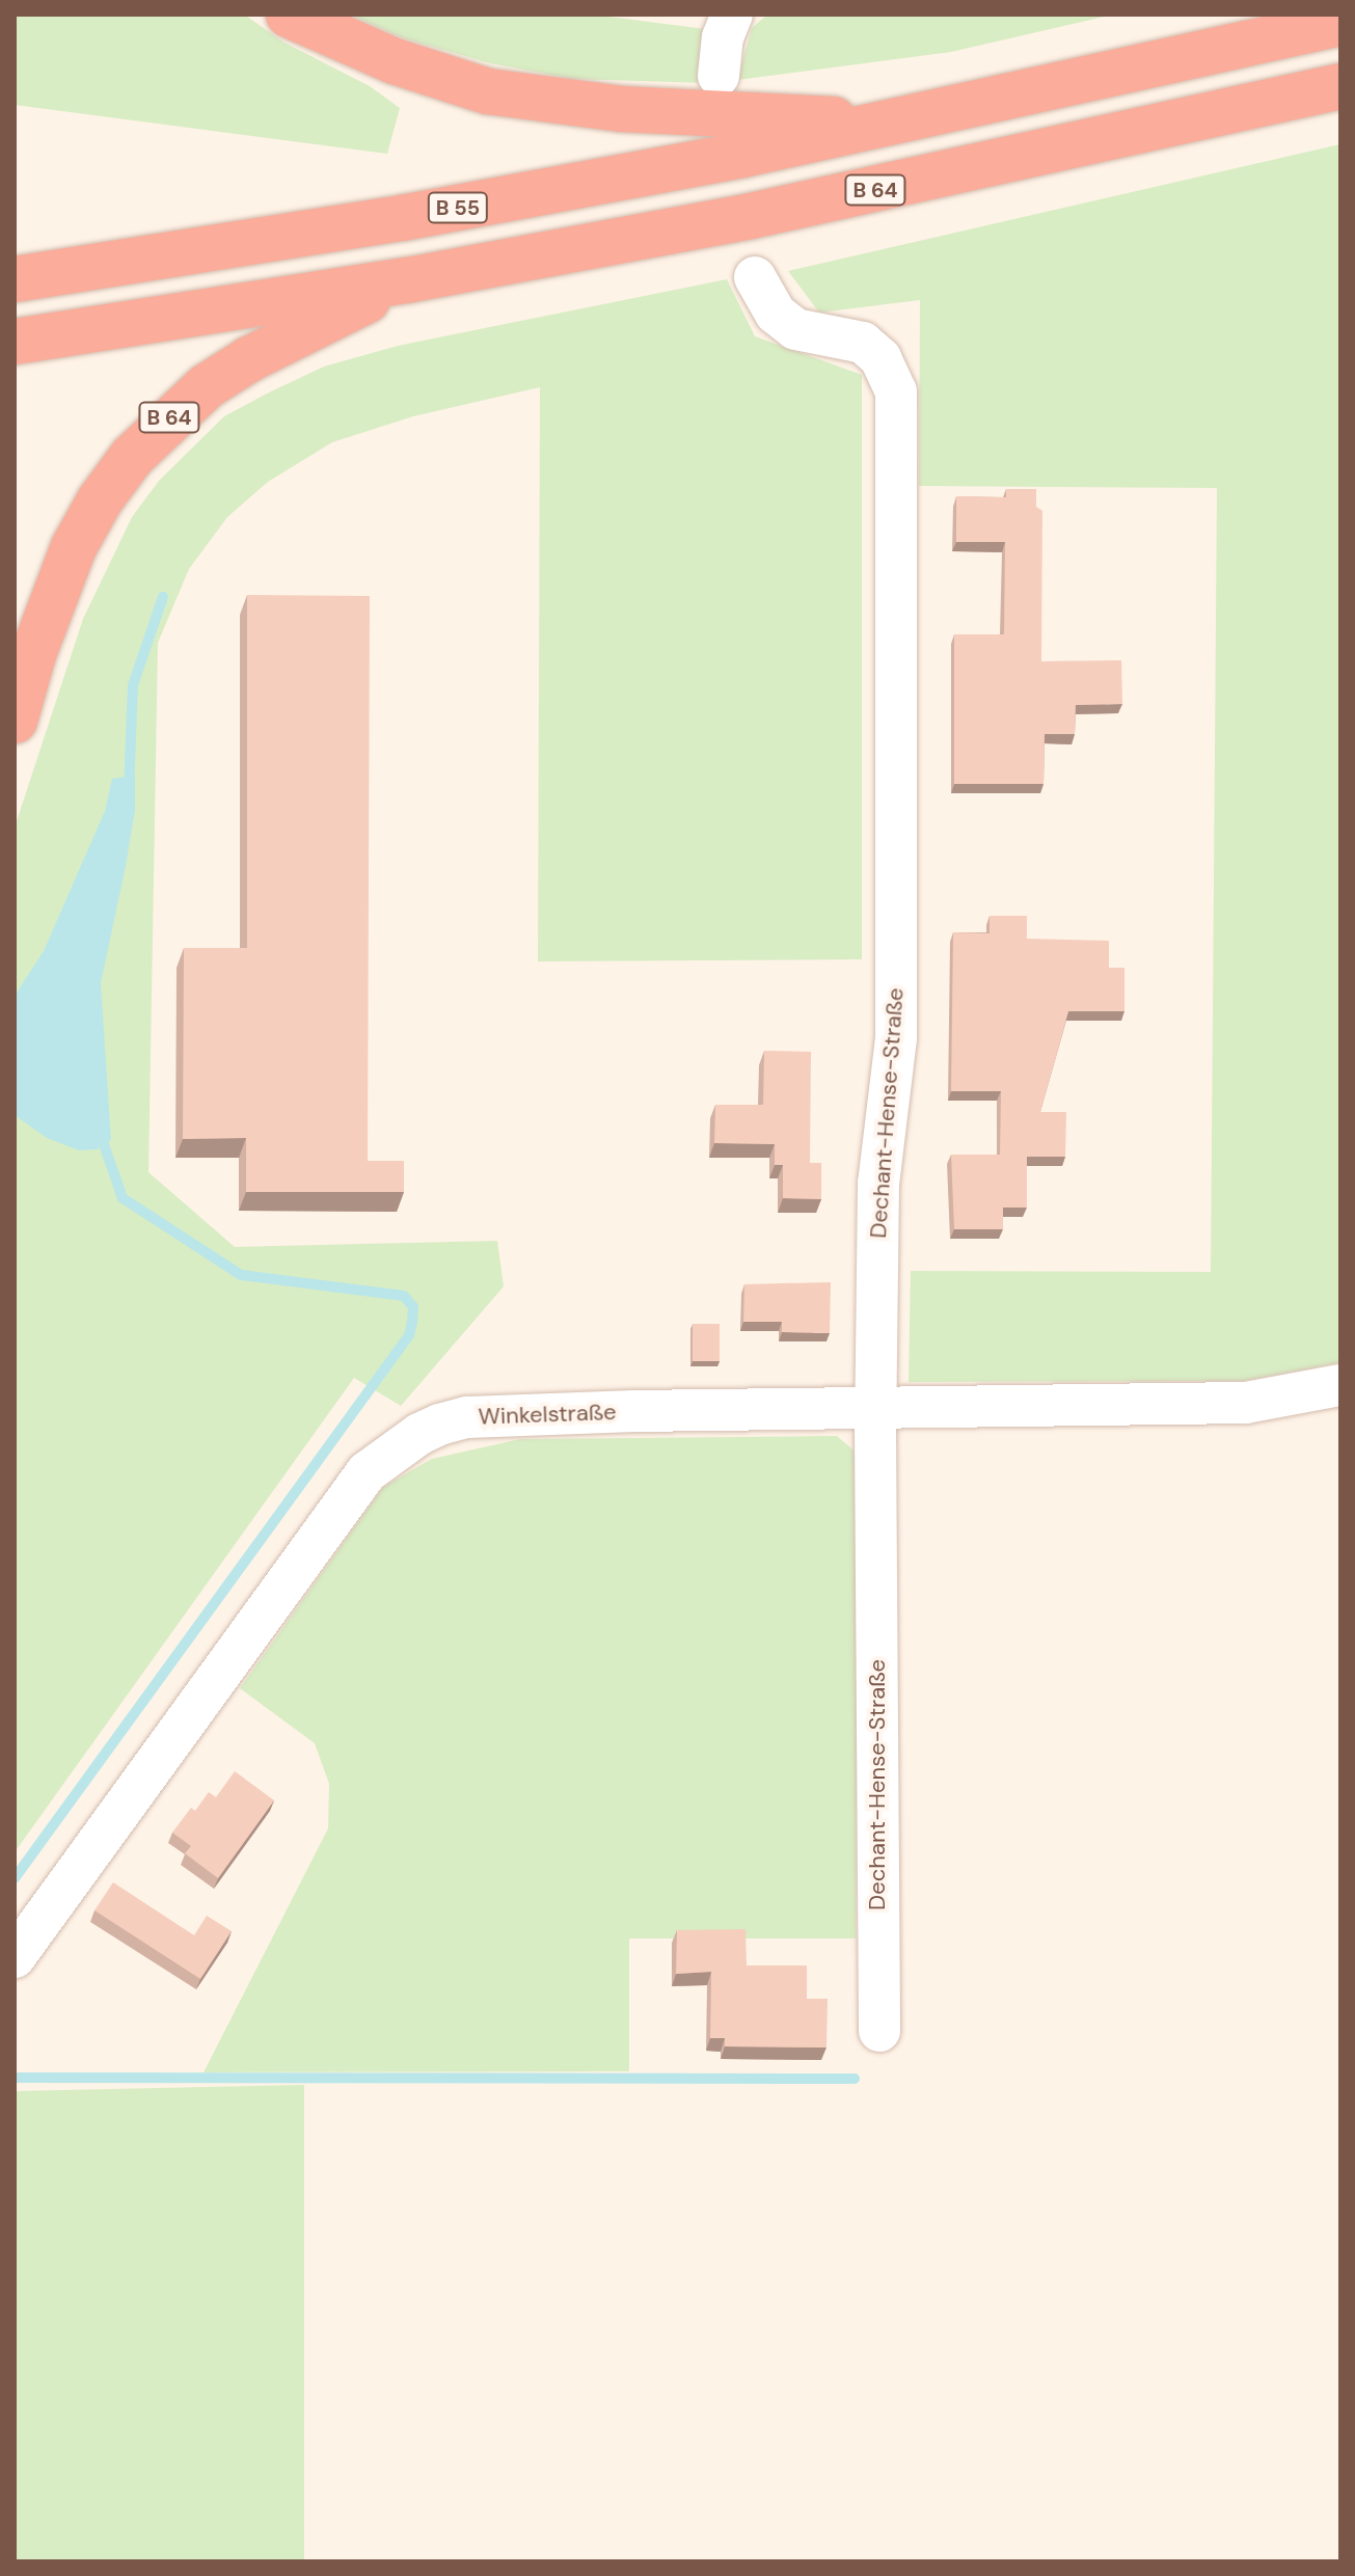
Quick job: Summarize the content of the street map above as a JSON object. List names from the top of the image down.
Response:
{
  "streets": {
    "highway": ["B 64", "B 55"],
    "street": ["Dechant-Hense-Straße", "Winkelstraße"]
  },
  "crossings": [
    ["Dechant-Hense-Straße", "Winkelstraße"]
  ]
}
